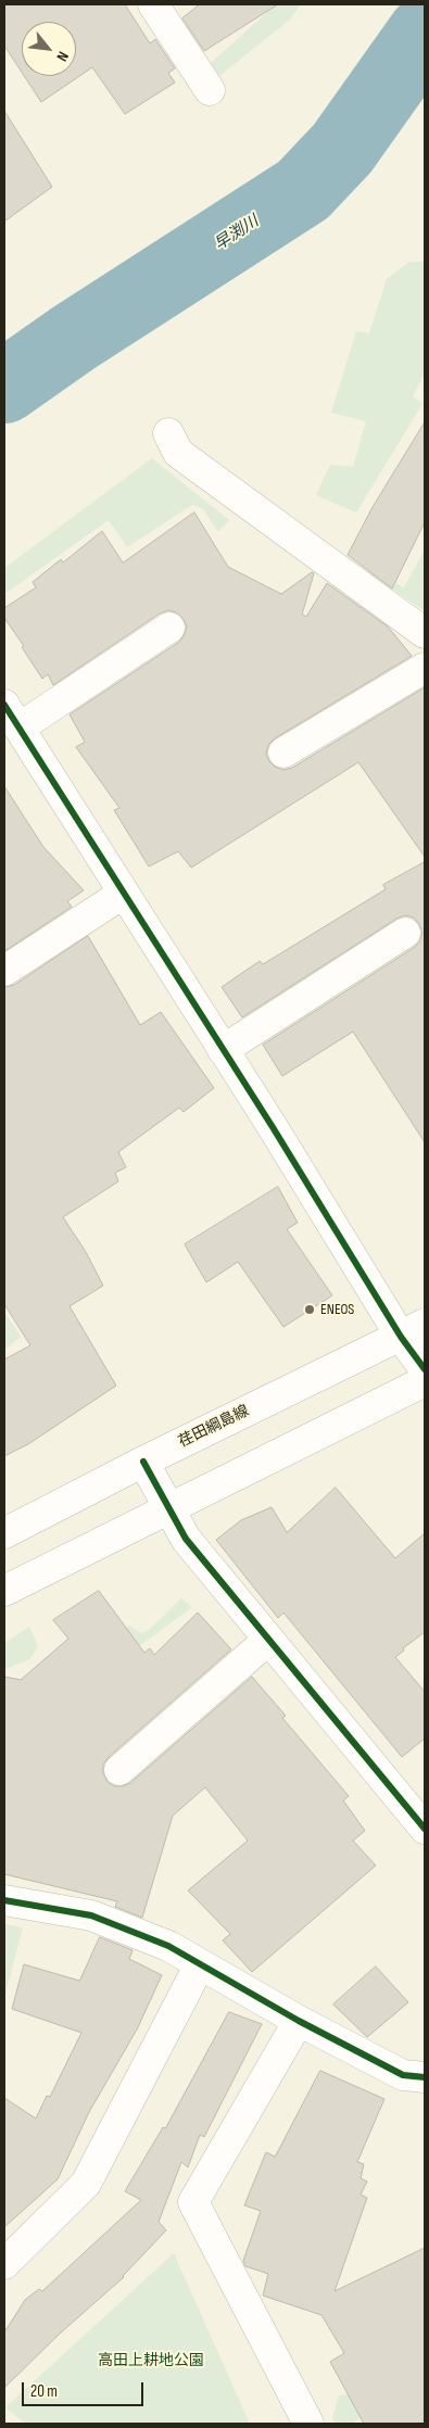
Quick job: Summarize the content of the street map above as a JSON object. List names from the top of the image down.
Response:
{
  "streets": {
    "street": ["荏田綱島線"]
  },
  "water": ["早渕川"],
  "parks": ["高田上耕地公園"],
  "places": ["ENEOS"],
  "scale_bar": "20 m",
  "north": "bottom right"
}
